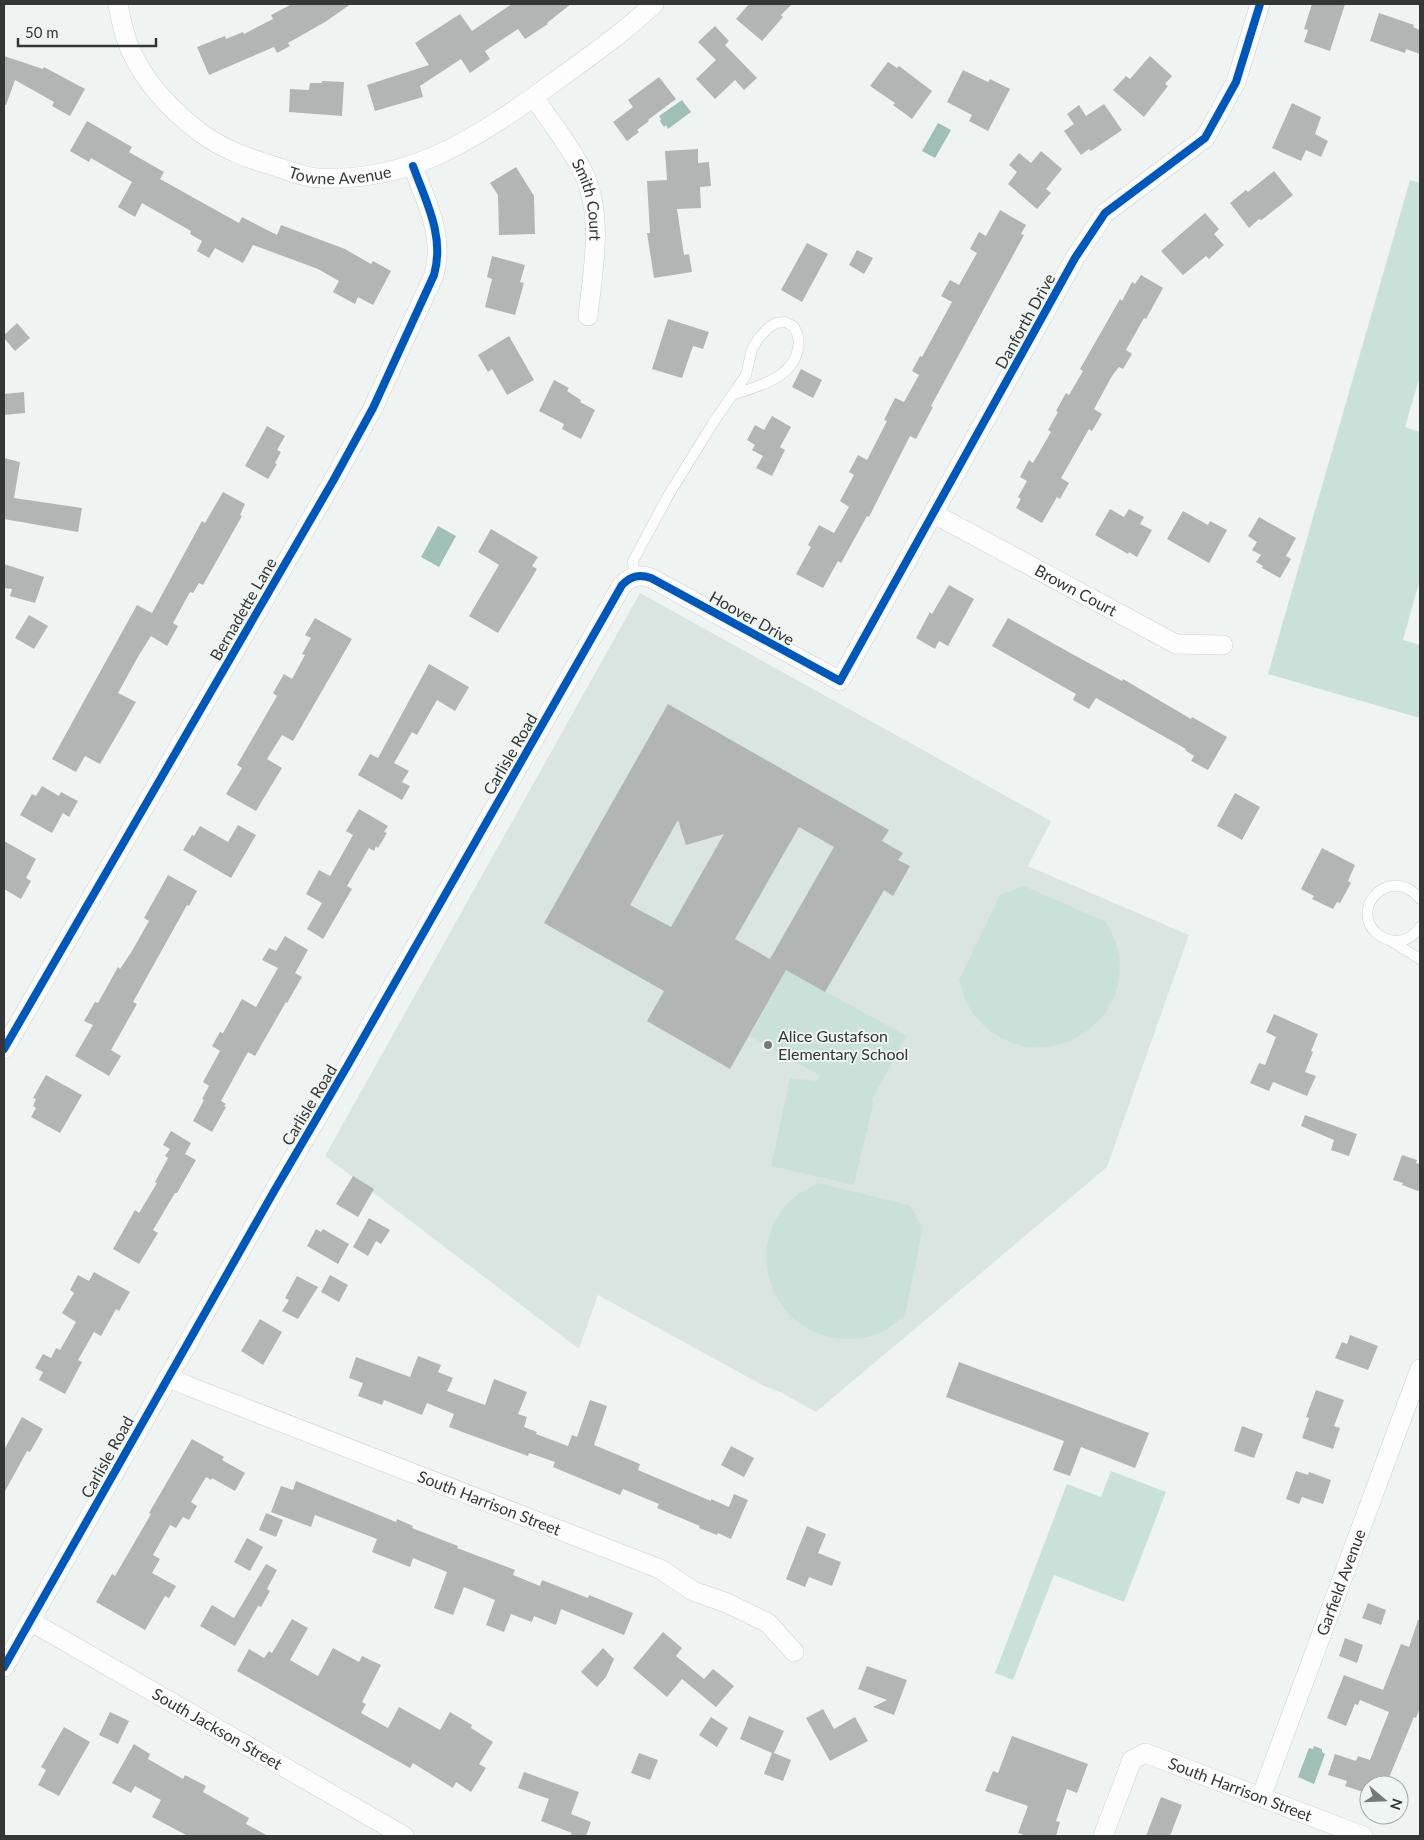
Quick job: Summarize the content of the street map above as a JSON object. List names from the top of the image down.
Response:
{
  "streets": {
    "street": [
      "Towne Avenue",
      "Smith Court",
      "Danforth Drive",
      "Brown Court",
      "Bernadette Lane",
      "Hoover Drive",
      "Carlisle Road",
      "South Harrison Street",
      "Garfield Avenue",
      "South Jackson Street"
    ]
  },
  "crossings": [
    ["Towne Avenue", "Smith Court"],
    ["Towne Avenue", "Bernadette Lane"],
    ["Danforth Drive", "Brown Court"],
    ["Danforth Drive", "Hoover Drive"],
    ["Hoover Drive", "Carlisle Road"],
    ["Carlisle Road", "South Harrison Street"],
    ["Carlisle Road", "South Jackson Street"],
    ["South Harrison Street", "Garfield Avenue"]
  ],
  "places": ["Alice Gustafson Elementary School"],
  "scale_bar": "50 m",
  "north": "right"
}
